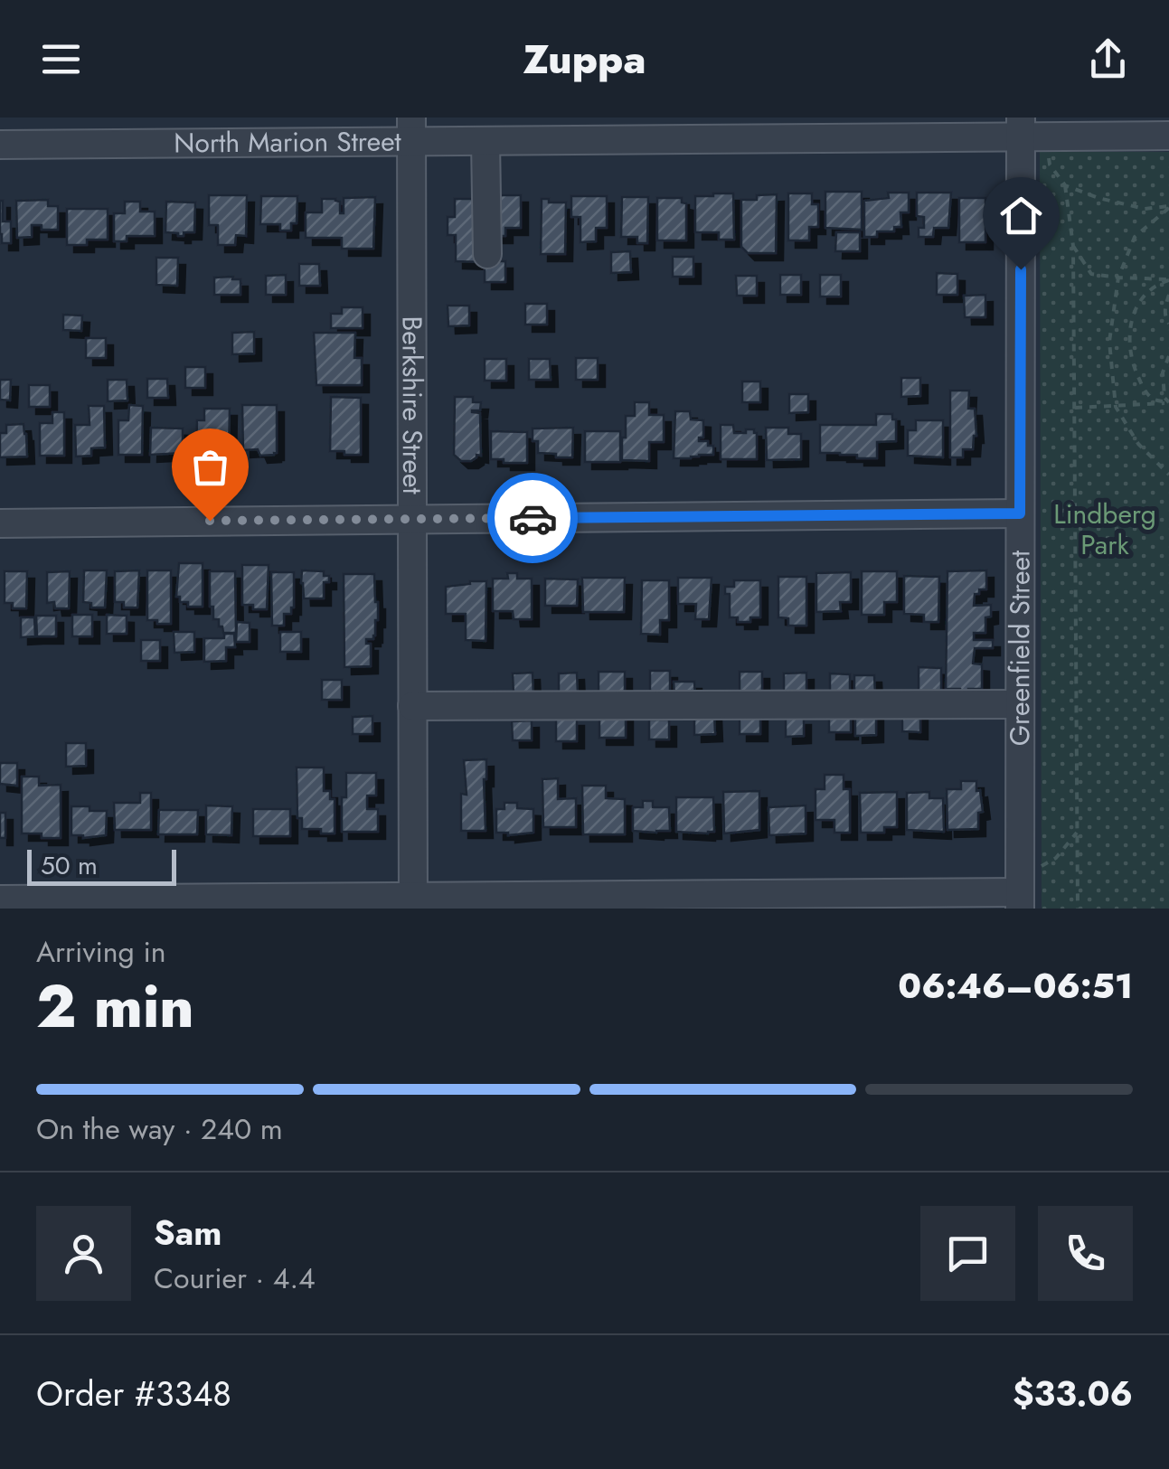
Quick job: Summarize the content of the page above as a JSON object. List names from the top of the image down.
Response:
{
  "streets": {
    "street": ["North Marion Street", "Berkshire Street", "Greenfield Street"]
  },
  "crossings": [
    ["North Marion Street", "Berkshire Street"],
    ["North Marion Street", "Greenfield Street"]
  ],
  "parks": ["Lindberg Park"],
  "scale_bar": "50 m",
  "page": {
    "header": "Zuppa",
    "scale": "50 m",
    "heading": ["2 min", "Arriving in", "06:46–06:51"],
    "panel": [
      "Sam",
      "Courier · 4.4",
      "Order #3348",
      "$33.06"
    ],
    "bar": "On the way · 240 m"
  }
}
